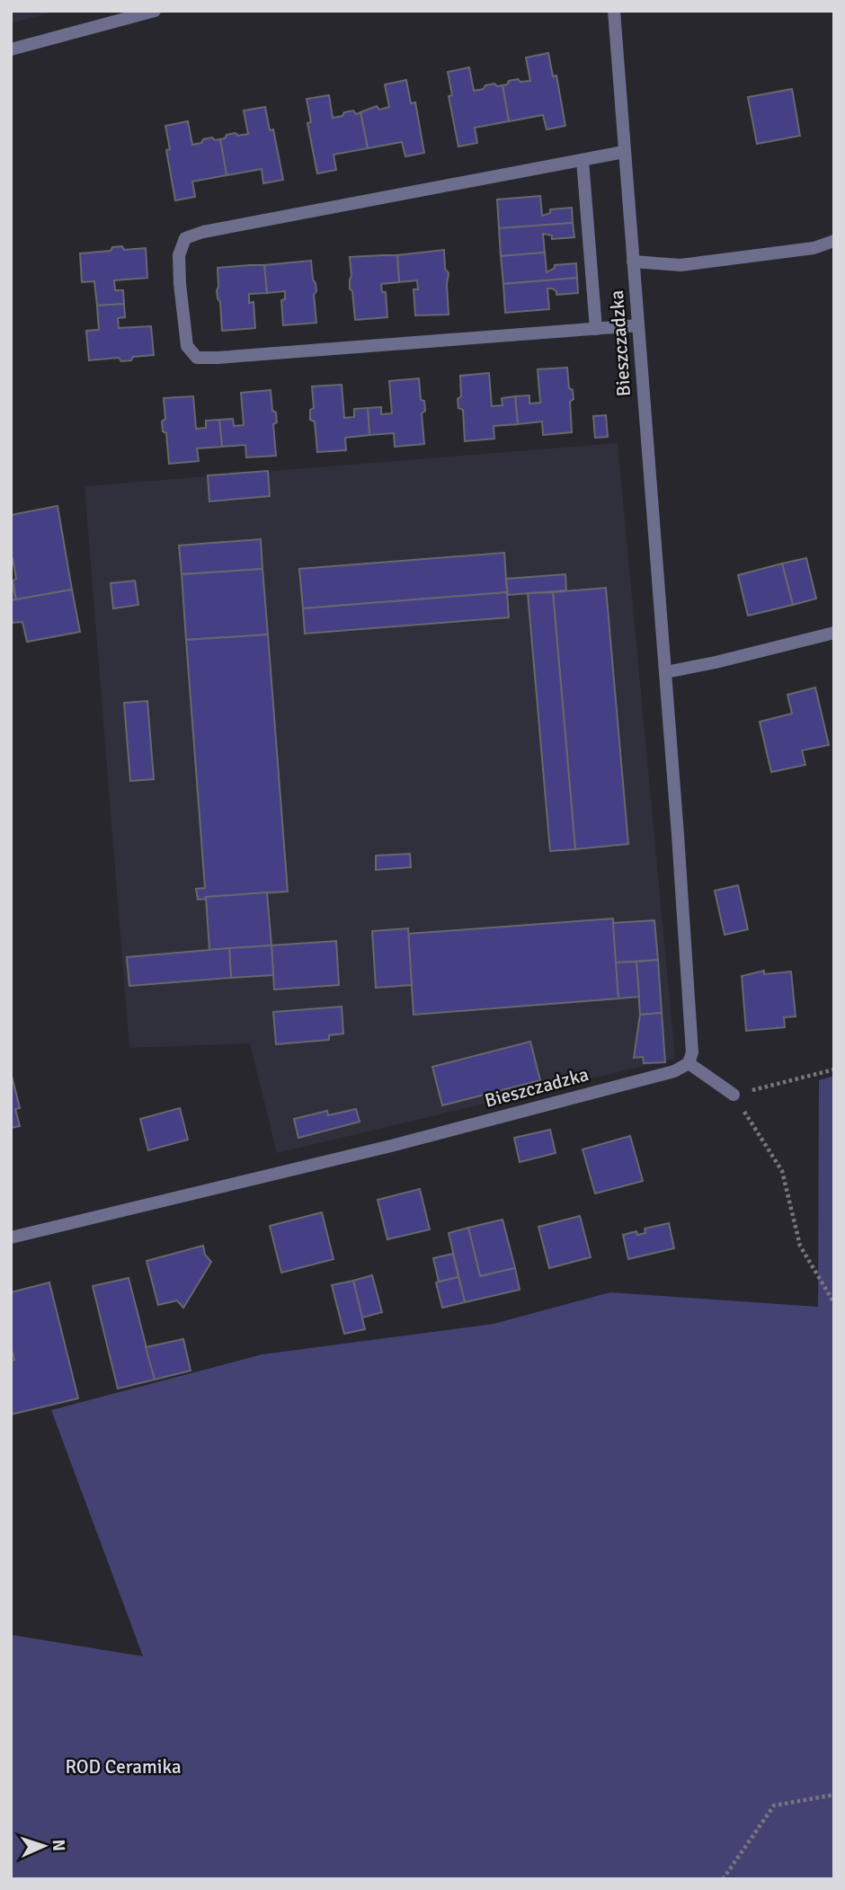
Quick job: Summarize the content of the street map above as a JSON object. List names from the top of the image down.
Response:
{
  "streets": {
    "street": ["Bieszczadzka"]
  },
  "parks": ["ROD Ceramika"],
  "north": "right"
}
